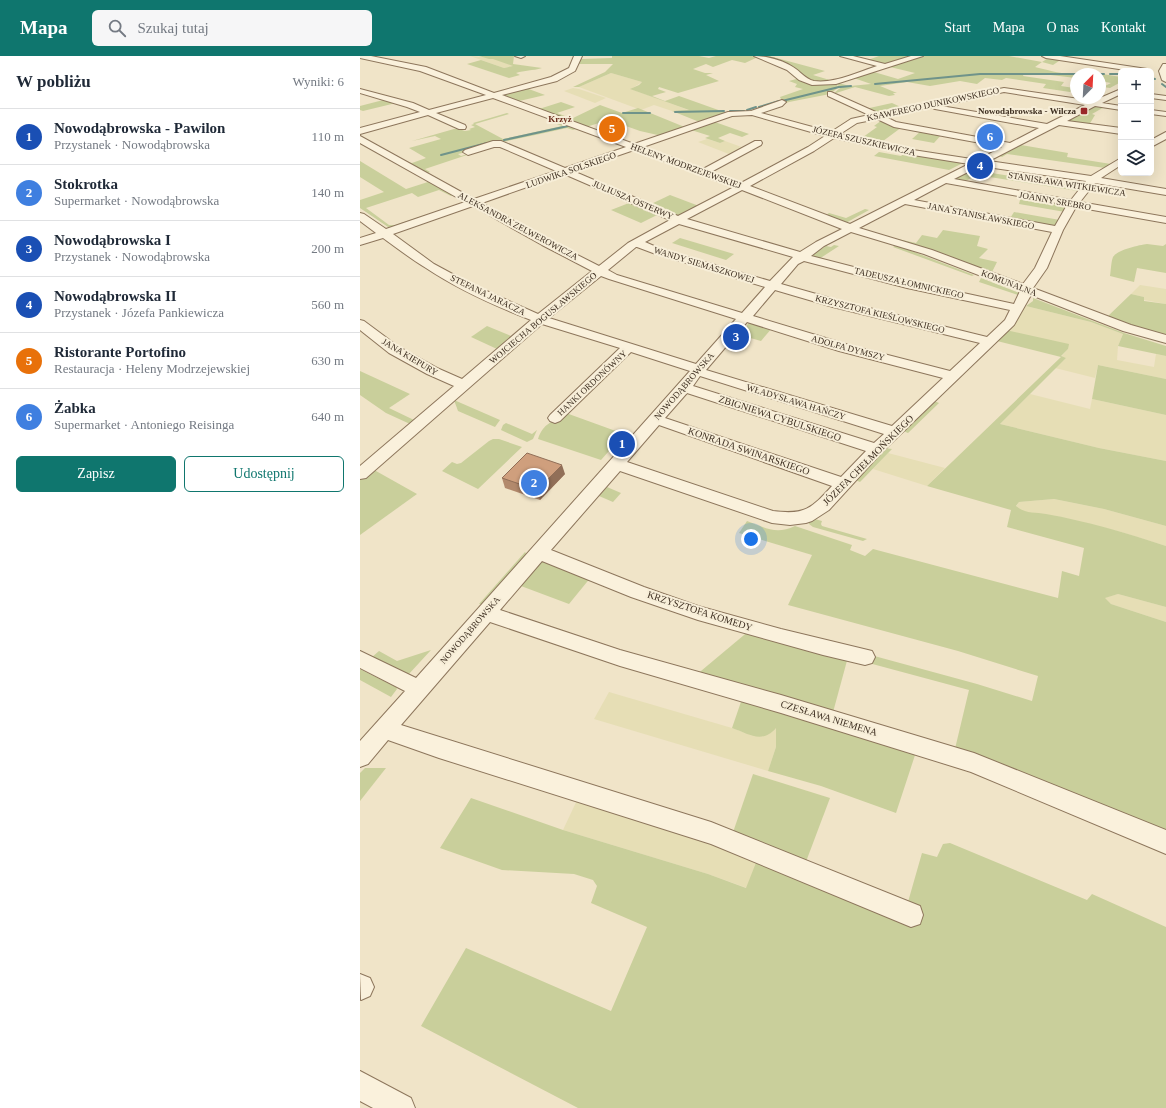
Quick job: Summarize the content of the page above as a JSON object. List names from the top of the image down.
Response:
{
  "streets": {
    "street": [
      "KSAWEREGO DUNIKOWSKIEGO",
      "JÓZEFA SZUSZKIEWICZA",
      "HELENY MODRZEJEWSKIEJ",
      "LUDWIKA SOLSKIEGO",
      "STANISŁAWA WITKIEWICZA",
      "JULIUSZA OSTERWY",
      "JOANNY SREBRO",
      "JANA STANISŁAWSKIEGO",
      "ALEKSANDRA ZELWEROWICZA",
      "WANDY SIEMASZKOWEJ",
      "TADEUSZA ŁOMNICKIEGO",
      "KOMUNALNA",
      "STEFANA JARACZA",
      "KRZYSZTOFA KIEŚLOWSKIEGO",
      "WOJCIECHA BOGUSŁAWSKIEGO",
      "ADOLFA DYMSZY",
      "JANA KIEPURY",
      "HANKI ORDONÓWNY",
      "NOWODĄBROWSKA",
      "WŁADYSŁAWA HAŃCZY",
      "ZBIGNIEWA CYBULSKIEGO",
      "KONRADA SWINARSKIEGO",
      "JÓZEFA CHEŁMOŃSKIEGO",
      "KRZYSZTOFA KOMEDY",
      "CZESŁAWA NIEMENA"
    ]
  },
  "crossings": [
    ["KSAWEREGO DUNIKOWSKIEGO", "JÓZEFA SZUSZKIEWICZA"],
    ["KSAWEREGO DUNIKOWSKIEGO", "HELENY MODRZEJEWSKIEJ"],
    ["KSAWEREGO DUNIKOWSKIEGO", "WOJCIECHA BOGUSŁAWSKIEGO"],
    ["KSAWEREGO DUNIKOWSKIEGO", "NOWODĄBROWSKA"],
    ["JÓZEFA SZUSZKIEWICZA", "LUDWIKA SOLSKIEGO"],
    ["JÓZEFA SZUSZKIEWICZA", "NOWODĄBROWSKA"],
    ["JÓZEFA SZUSZKIEWICZA", "JÓZEFA CHEŁMOŃSKIEGO"],
    ["HELENY MODRZEJEWSKIEJ", "LUDWIKA SOLSKIEGO"],
    ["HELENY MODRZEJEWSKIEJ", "KOMUNALNA"],
    ["HELENY MODRZEJEWSKIEJ", "WOJCIECHA BOGUSŁAWSKIEGO"],
    ["HELENY MODRZEJEWSKIEJ", "NOWODĄBROWSKA"],
    ["LUDWIKA SOLSKIEGO", "JULIUSZA OSTERWY"],
    ["LUDWIKA SOLSKIEGO", "ALEKSANDRA ZELWEROWICZA"],
    ["LUDWIKA SOLSKIEGO", "STEFANA JARACZA"],
    ["STANISŁAWA WITKIEWICZA", "NOWODĄBROWSKA"],
    ["STANISŁAWA WITKIEWICZA", "JÓZEFA CHEŁMOŃSKIEGO"],
    ["JULIUSZA OSTERWY", "TADEUSZA ŁOMNICKIEGO"],
    ["JULIUSZA OSTERWY", "WOJCIECHA BOGUSŁAWSKIEGO"],
    ["JULIUSZA OSTERWY", "NOWODĄBROWSKA"],
    ["JOANNY SREBRO", "NOWODĄBROWSKA"],
    ["JOANNY SREBRO", "JÓZEFA CHEŁMOŃSKIEGO"],
    ["JANA STANISŁAWSKIEGO", "NOWODĄBROWSKA"],
    ["JANA STANISŁAWSKIEGO", "JÓZEFA CHEŁMOŃSKIEGO"],
    ["ALEKSANDRA ZELWEROWICZA", "WOJCIECHA BOGUSŁAWSKIEGO"],
    ["ALEKSANDRA ZELWEROWICZA", "ADOLFA DYMSZY"],
    ["ALEKSANDRA ZELWEROWICZA", "NOWODĄBROWSKA"],
    ["WANDY SIEMASZKOWEJ", "KRZYSZTOFA KIEŚLOWSKIEGO"],
    ["WANDY SIEMASZKOWEJ", "WOJCIECHA BOGUSŁAWSKIEGO"],
    ["WANDY SIEMASZKOWEJ", "NOWODĄBROWSKA"],
    ["TADEUSZA ŁOMNICKIEGO", "NOWODĄBROWSKA"],
    ["TADEUSZA ŁOMNICKIEGO", "JÓZEFA CHEŁMOŃSKIEGO"],
    ["KOMUNALNA", "NOWODĄBROWSKA"],
    ["KOMUNALNA", "JÓZEFA CHEŁMOŃSKIEGO"],
    ["STEFANA JARACZA", "WOJCIECHA BOGUSŁAWSKIEGO"],
    ["STEFANA JARACZA", "HANKI ORDONÓWNY"],
    ["STEFANA JARACZA", "NOWODĄBROWSKA"],
    ["STEFANA JARACZA", "WŁADYSŁAWA HAŃCZY"],
    ["KRZYSZTOFA KIEŚLOWSKIEGO", "NOWODĄBROWSKA"],
    ["KRZYSZTOFA KIEŚLOWSKIEGO", "JÓZEFA CHEŁMOŃSKIEGO"],
    ["WOJCIECHA BOGUSŁAWSKIEGO", "JANA KIEPURY"],
    ["ADOLFA DYMSZY", "NOWODĄBROWSKA"],
    ["ADOLFA DYMSZY", "JÓZEFA CHEŁMOŃSKIEGO"],
    ["NOWODĄBROWSKA", "WŁADYSŁAWA HAŃCZY"],
    ["NOWODĄBROWSKA", "ZBIGNIEWA CYBULSKIEGO"],
    ["NOWODĄBROWSKA", "KONRADA SWINARSKIEGO"],
    ["NOWODĄBROWSKA", "JÓZEFA CHEŁMOŃSKIEGO"],
    ["NOWODĄBROWSKA", "KRZYSZTOFA KOMEDY"],
    ["NOWODĄBROWSKA", "CZESŁAWA NIEMENA"],
    ["WŁADYSŁAWA HAŃCZY", "JÓZEFA CHEŁMOŃSKIEGO"],
    ["ZBIGNIEWA CYBULSKIEGO", "JÓZEFA CHEŁMOŃSKIEGO"],
    ["KONRADA SWINARSKIEGO", "JÓZEFA CHEŁMOŃSKIEGO"]
  ],
  "districts": ["Krzyż"],
  "places": {
    "transit": ["Nowodąbrowska - Wilcza"]
  },
  "north": "top right",
  "page": {
    "header": "Mapa",
    "search": "Szukaj tutaj",
    "nav": [
      "Start",
      "Mapa",
      "O nas",
      "Kontakt"
    ],
    "heading": ["W pobliżu", "Wyniki: 6"],
    "map_buttons": ["+", "−"],
    "list": [
      {
        "mark": "1",
        "name": "Nowodąbrowska - Pawilon",
        "note": "Przystanek · Nowodąbrowska",
        "value": "110 m"
      },
      {
        "mark": "2",
        "name": "Stokrotka",
        "note": "Supermarket · Nowodąbrowska",
        "value": "140 m"
      },
      {
        "mark": "3",
        "name": "Nowodąbrowska I",
        "note": "Przystanek · Nowodąbrowska",
        "value": "200 m"
      },
      {
        "mark": "4",
        "name": "Nowodąbrowska II",
        "note": "Przystanek · Józefa Pankiewicza",
        "value": "560 m"
      },
      {
        "mark": "5",
        "name": "Ristorante Portofino",
        "note": "Restauracja · Heleny Modrzejewskiej",
        "value": "630 m"
      },
      {
        "mark": "6",
        "name": "Żabka",
        "note": "Supermarket · Antoniego Reisinga",
        "value": "640 m"
      }
    ],
    "pins": [
      "5",
      "6",
      "4",
      "3",
      "1",
      "2"
    ],
    "buttons": ["Zapisz", "Udostępnij"]
  }
}
